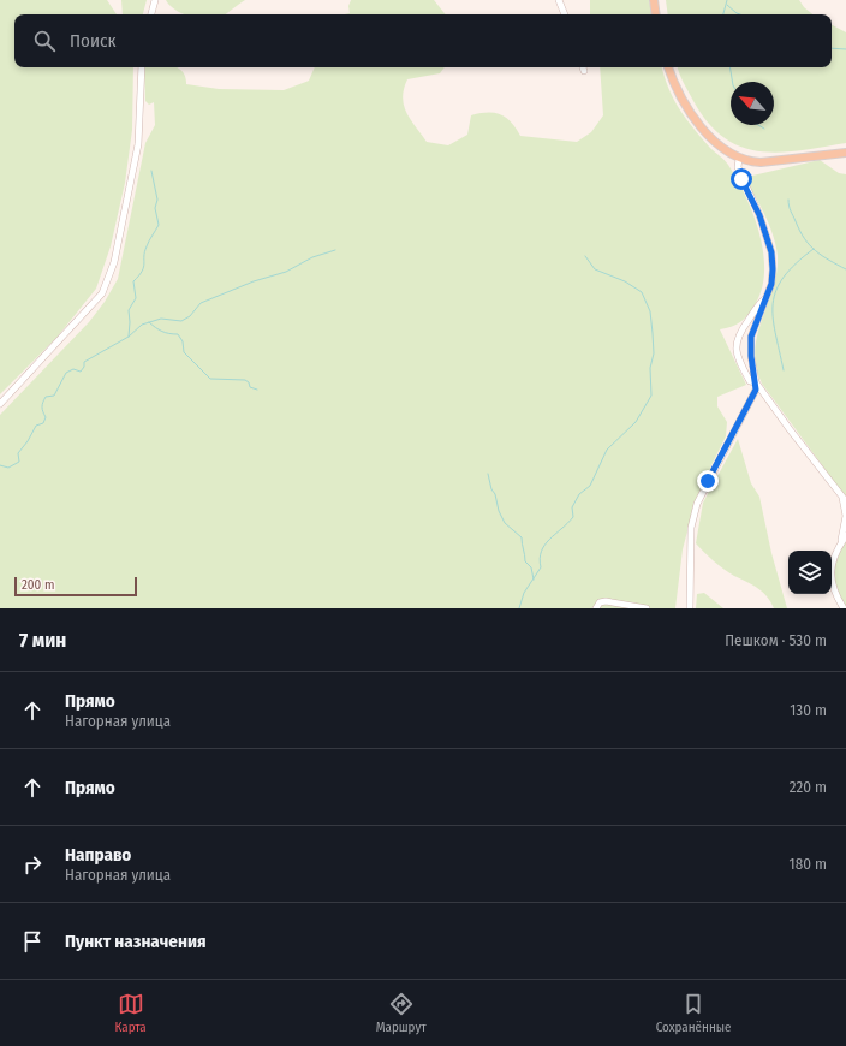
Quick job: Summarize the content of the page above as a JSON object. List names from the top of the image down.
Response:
{
  "scale_bar": "200 m",
  "north": "top left",
  "page": {
    "search": "Поиск",
    "scale": "200 m",
    "heading": ["7 мин", "Пешком · 530 m"],
    "list": [
      ["Прямо", "Нагорная улица", "130 m"],
      ["Прямо", "220 m"],
      ["Направо", "Нагорная улица", "180 m"],
      "Пункт назначения"
    ],
    "nav": ["Карта", "Маршрут", "Сохранённые"]
  }
}
